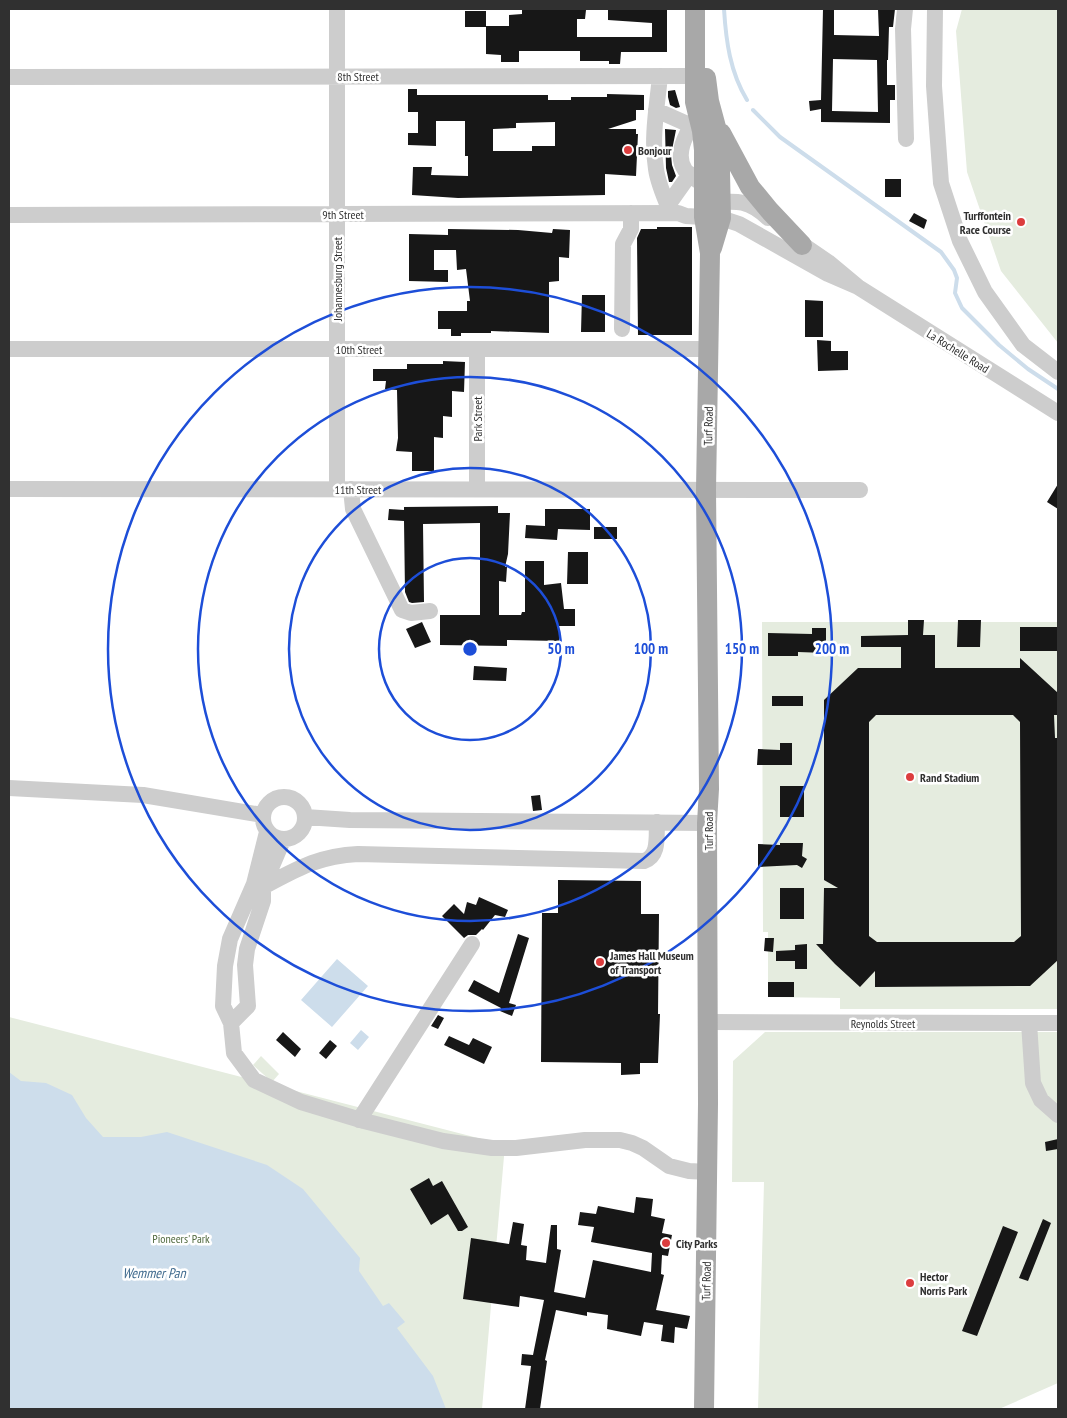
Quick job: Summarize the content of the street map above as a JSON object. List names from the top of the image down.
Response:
{
  "streets": {
    "main road": ["Turf Road"],
    "street": [
      "8th Street",
      "9th Street",
      "Johannesburg Street",
      "10th Street",
      "La Rochelle Road",
      "Park Street",
      "11th Street",
      "Reynolds Street"
    ]
  },
  "crossings": [
    ["8th Street", "Johannesburg Street"],
    ["8th Street", "Turf Road"],
    ["9th Street", "Johannesburg Street"],
    ["9th Street", "La Rochelle Road"],
    ["9th Street", "Turf Road"],
    ["Johannesburg Street", "10th Street"],
    ["Johannesburg Street", "11th Street"],
    ["10th Street", "Park Street"],
    ["10th Street", "Turf Road"],
    ["La Rochelle Road", "Turf Road"],
    ["Park Street", "11th Street"],
    ["Turf Road", "11th Street"],
    ["Turf Road", "Reynolds Street"]
  ],
  "water": ["Wemmer Pan"],
  "parks": ["Pioneers' Park"],
  "places": [
    "Bonjour",
    "Turffontein Race Course",
    "Rand Stadium",
    "James Hall Museum of Transport",
    "City Parks",
    "Hector Norris Park"
  ],
  "rings": [
    "50 m",
    "100 m",
    "150 m",
    "200 m"
  ]
}
